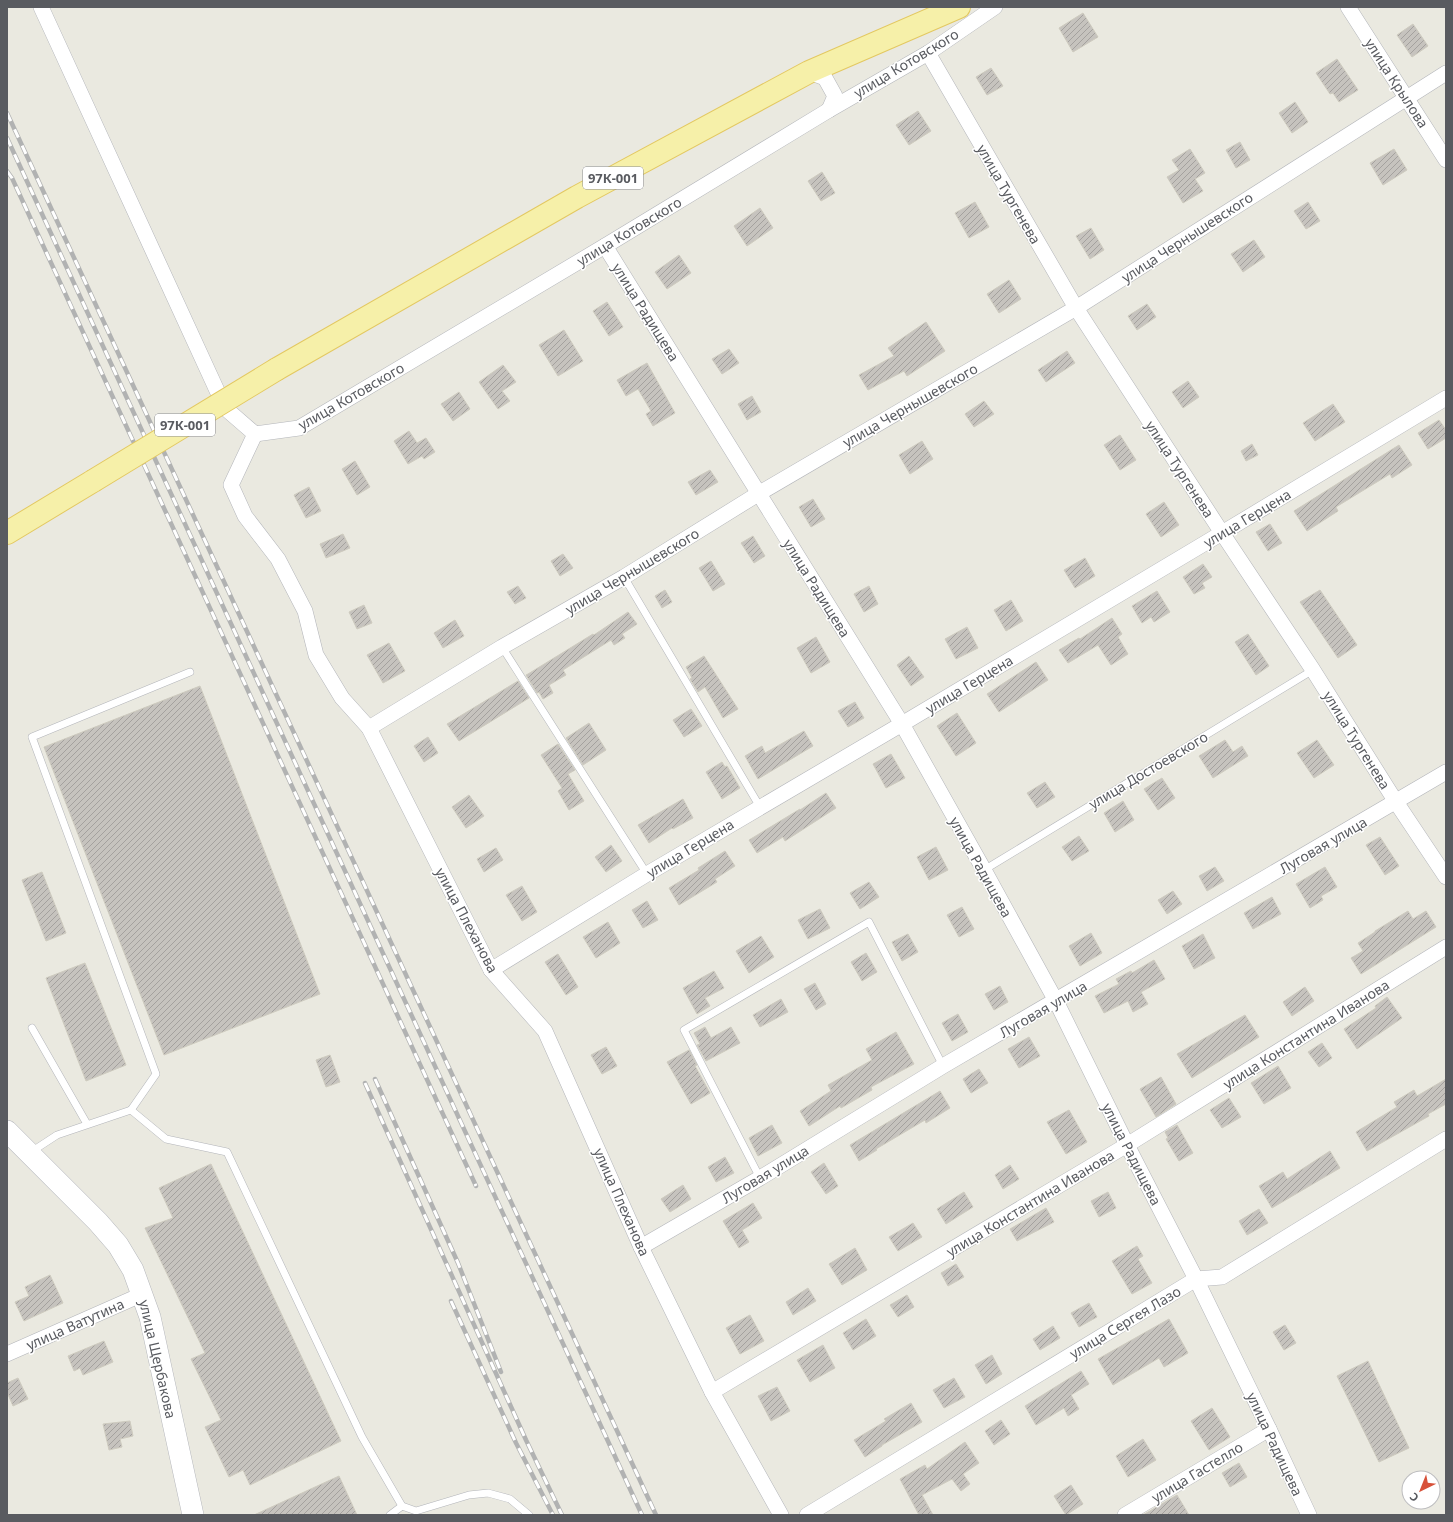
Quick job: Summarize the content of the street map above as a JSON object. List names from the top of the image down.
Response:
{
  "streets": {
    "main road": ["97К-001", "улица Щербакова"],
    "street": [
      "улица Котовского",
      "улица Крылова",
      "улица Тургенева",
      "улица Чернышевского",
      "улица Радищева",
      "улица Герцена",
      "Луговая улица",
      "улица Плеханова",
      "улица Константина Иванова",
      "улица Сергея Лазо",
      "улица Ватутина",
      "улица Гастелло"
    ],
    "lane": ["улица Достоевского"]
  },
  "crossings": [
    ["улица Котовского", "улица Тургенева"],
    ["улица Котовского", "улица Радищева"],
    ["улица Котовского", "улица Плеханова"],
    ["улица Крылова", "улица Чернышевского"],
    ["улица Тургенева", "улица Чернышевского"],
    ["улица Тургенева", "улица Герцена"],
    ["улица Тургенева", "улица Достоевского"],
    ["улица Тургенева", "Луговая улица"],
    ["улица Чернышевского", "улица Радищева"],
    ["улица Чернышевского", "улица Плеханова"],
    ["улица Радищева", "улица Герцена"],
    ["улица Радищева", "улица Достоевского"],
    ["улица Радищева", "Луговая улица"],
    ["улица Радищева", "улица Константина Иванова"],
    ["улица Радищева", "улица Сергея Лазо"],
    ["улица Радищева", "улица Гастелло"],
    ["улица Герцена", "улица Плеханова"],
    ["Луговая улица", "улица Плеханова"],
    ["улица Плеханова", "улица Константина Иванова"],
    ["улица Ватутина", "улица Щербакова"]
  ],
  "north": "bottom left"
}
